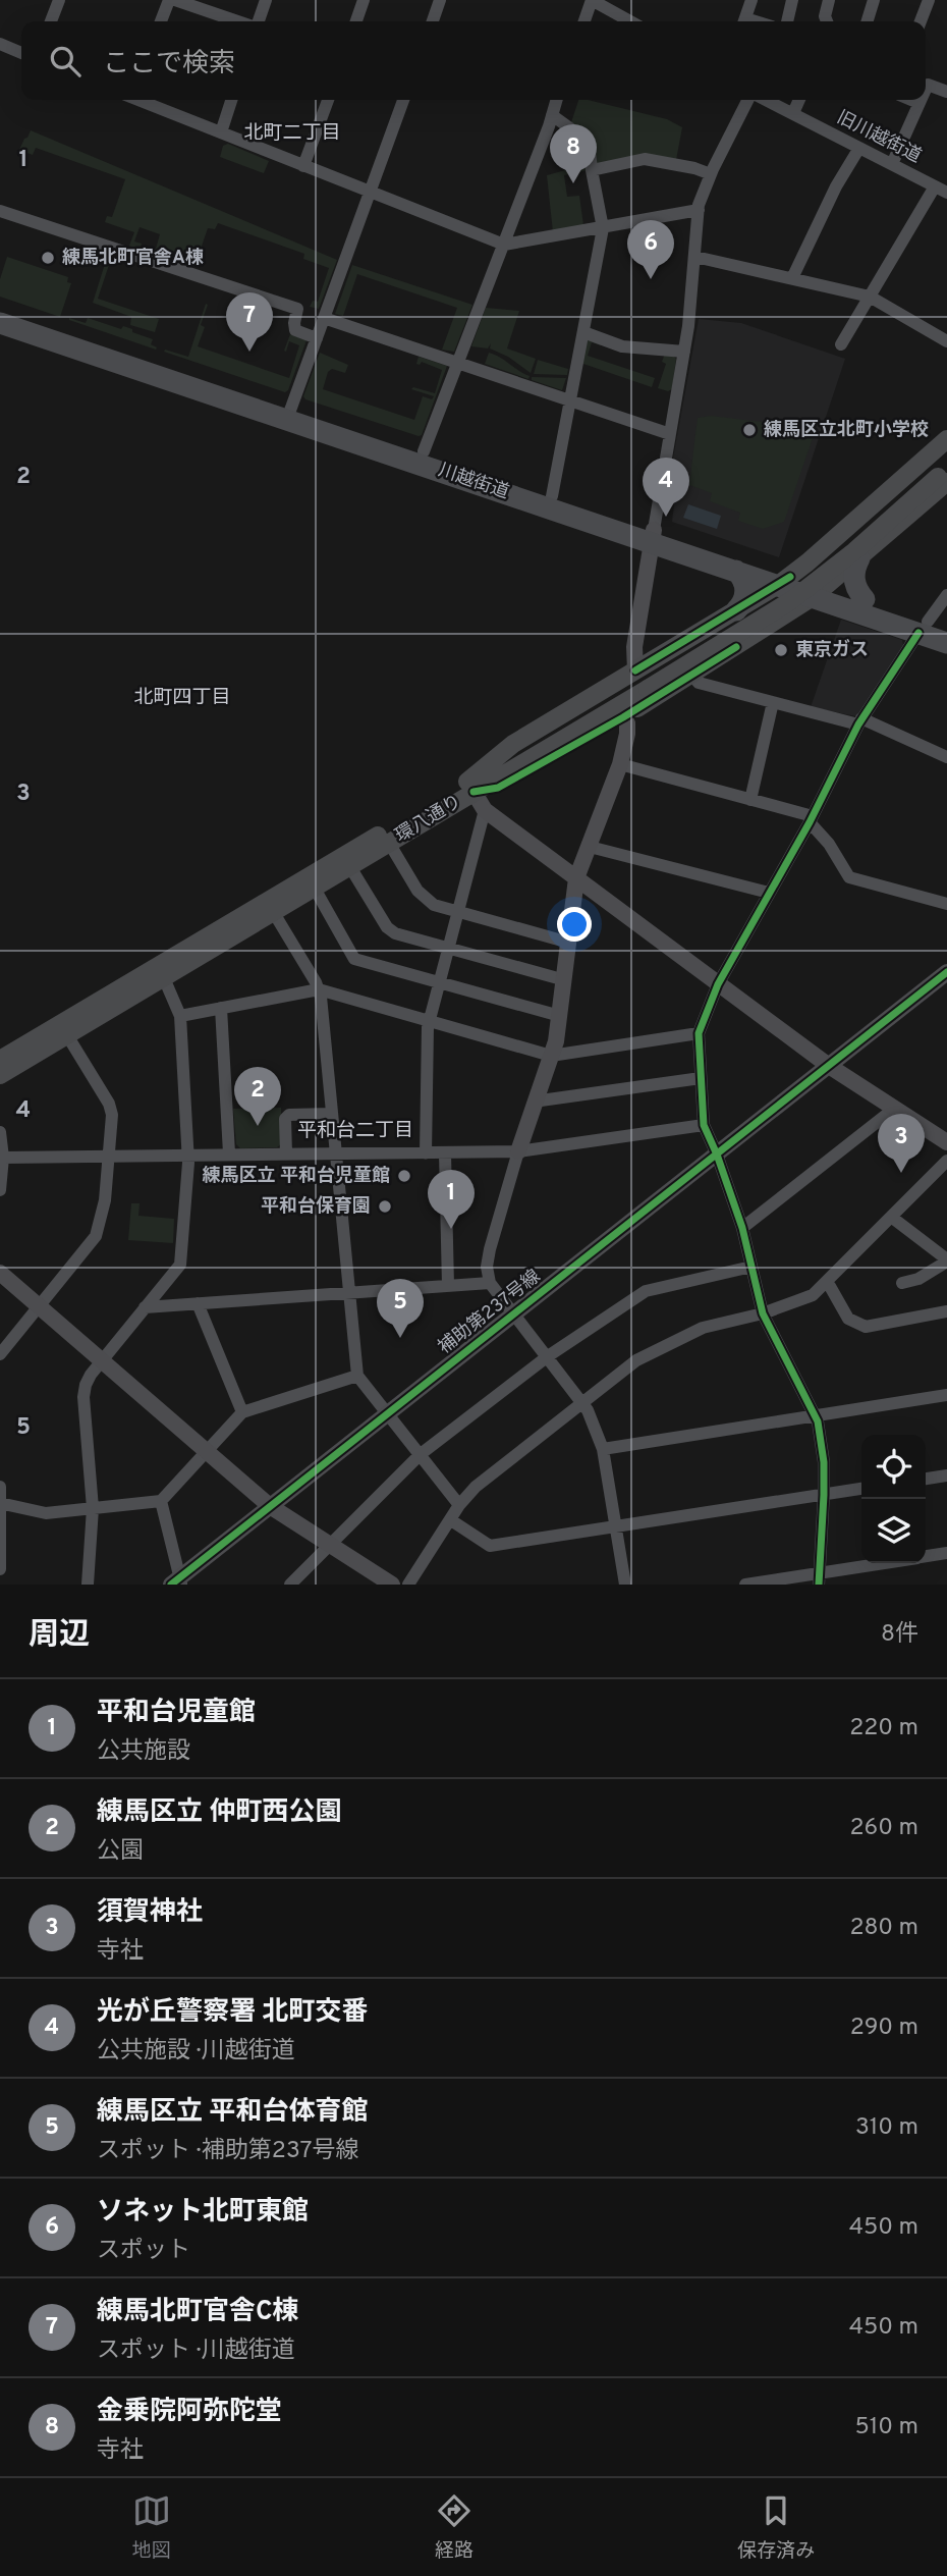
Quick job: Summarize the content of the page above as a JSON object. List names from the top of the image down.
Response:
{
  "streets": {
    "highway": ["川越街道"],
    "main road": ["環八通り"],
    "street": ["旧川越街道", "補助第237号線"]
  },
  "districts": ["北町二丁目", "北町四丁目", "平和台二丁目"],
  "places": [
    "練馬北町官舎A棟",
    "練馬区立北町小学校",
    "東京ガス",
    "練馬区立 平和台児童館",
    "平和台保育園"
  ],
  "page": {
    "search": "ここで検索",
    "pins": [
      "8",
      "6",
      "7",
      "4",
      "2",
      "3",
      "1",
      "5"
    ],
    "heading": ["周辺", "8件"],
    "list": [
      {
        "mark": "1",
        "name": "平和台児童館",
        "note": "公共施設",
        "value": "220 m"
      },
      {
        "mark": "2",
        "name": "練馬区立 仲町西公園",
        "note": "公園",
        "value": "260 m"
      },
      {
        "mark": "3",
        "name": "須賀神社",
        "note": "寺社",
        "value": "280 m"
      },
      {
        "mark": "4",
        "name": "光が丘警察署 北町交番",
        "note": "公共施設 · 川越街道",
        "value": "290 m"
      },
      {
        "mark": "5",
        "name": "練馬区立 平和台体育館",
        "note": "スポット · 補助第237号線",
        "value": "310 m"
      },
      {
        "mark": "6",
        "name": "ソネット北町東館",
        "note": "スポット",
        "value": "450 m"
      },
      {
        "mark": "7",
        "name": "練馬北町官舎C棟",
        "note": "スポット · 川越街道",
        "value": "450 m"
      },
      {
        "mark": "8",
        "name": "金乗院阿弥陀堂",
        "note": "寺社",
        "value": "510 m"
      }
    ],
    "nav": ["地図", "経路", "保存済み"]
  },
  "grid": {
    "rows": [
      "1",
      "2",
      "3",
      "4",
      "5"
    ]
  }
}
